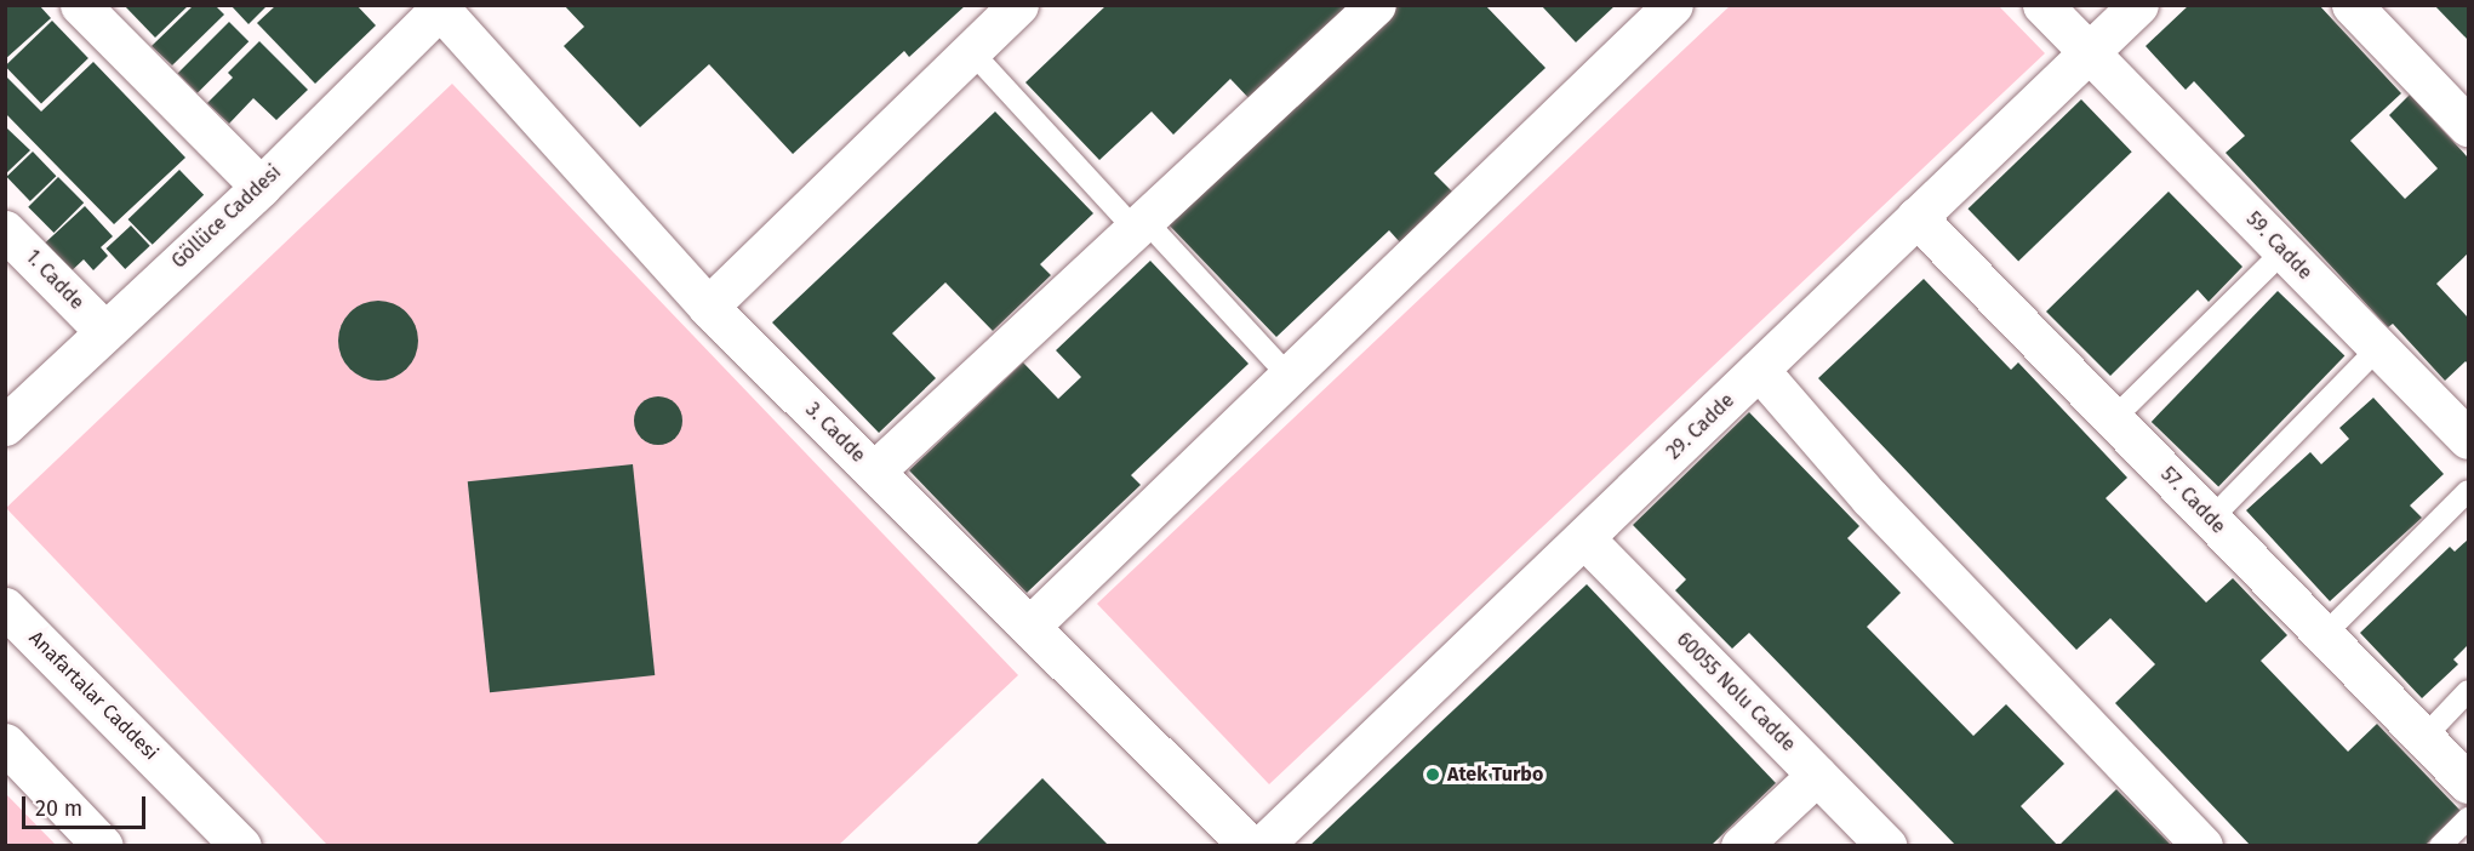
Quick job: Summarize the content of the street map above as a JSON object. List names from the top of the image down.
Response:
{
  "streets": {
    "street": [
      "Göllüce Caddesi",
      "59. Cadde",
      "1. Cadde",
      "29. Cadde",
      "3. Cadde",
      "57. Cadde",
      "60055 Nolu Cadde",
      "Anafartalar Caddesi"
    ]
  },
  "crossings": [
    ["Göllüce Caddesi", "1. Cadde"],
    ["Göllüce Caddesi", "3. Cadde"],
    ["59. Cadde", "29. Cadde"],
    ["29. Cadde", "57. Cadde"],
    ["29. Cadde", "60055 Nolu Cadde"]
  ],
  "places": ["Atek Turbo"],
  "scale_bar": "20 m"
}
